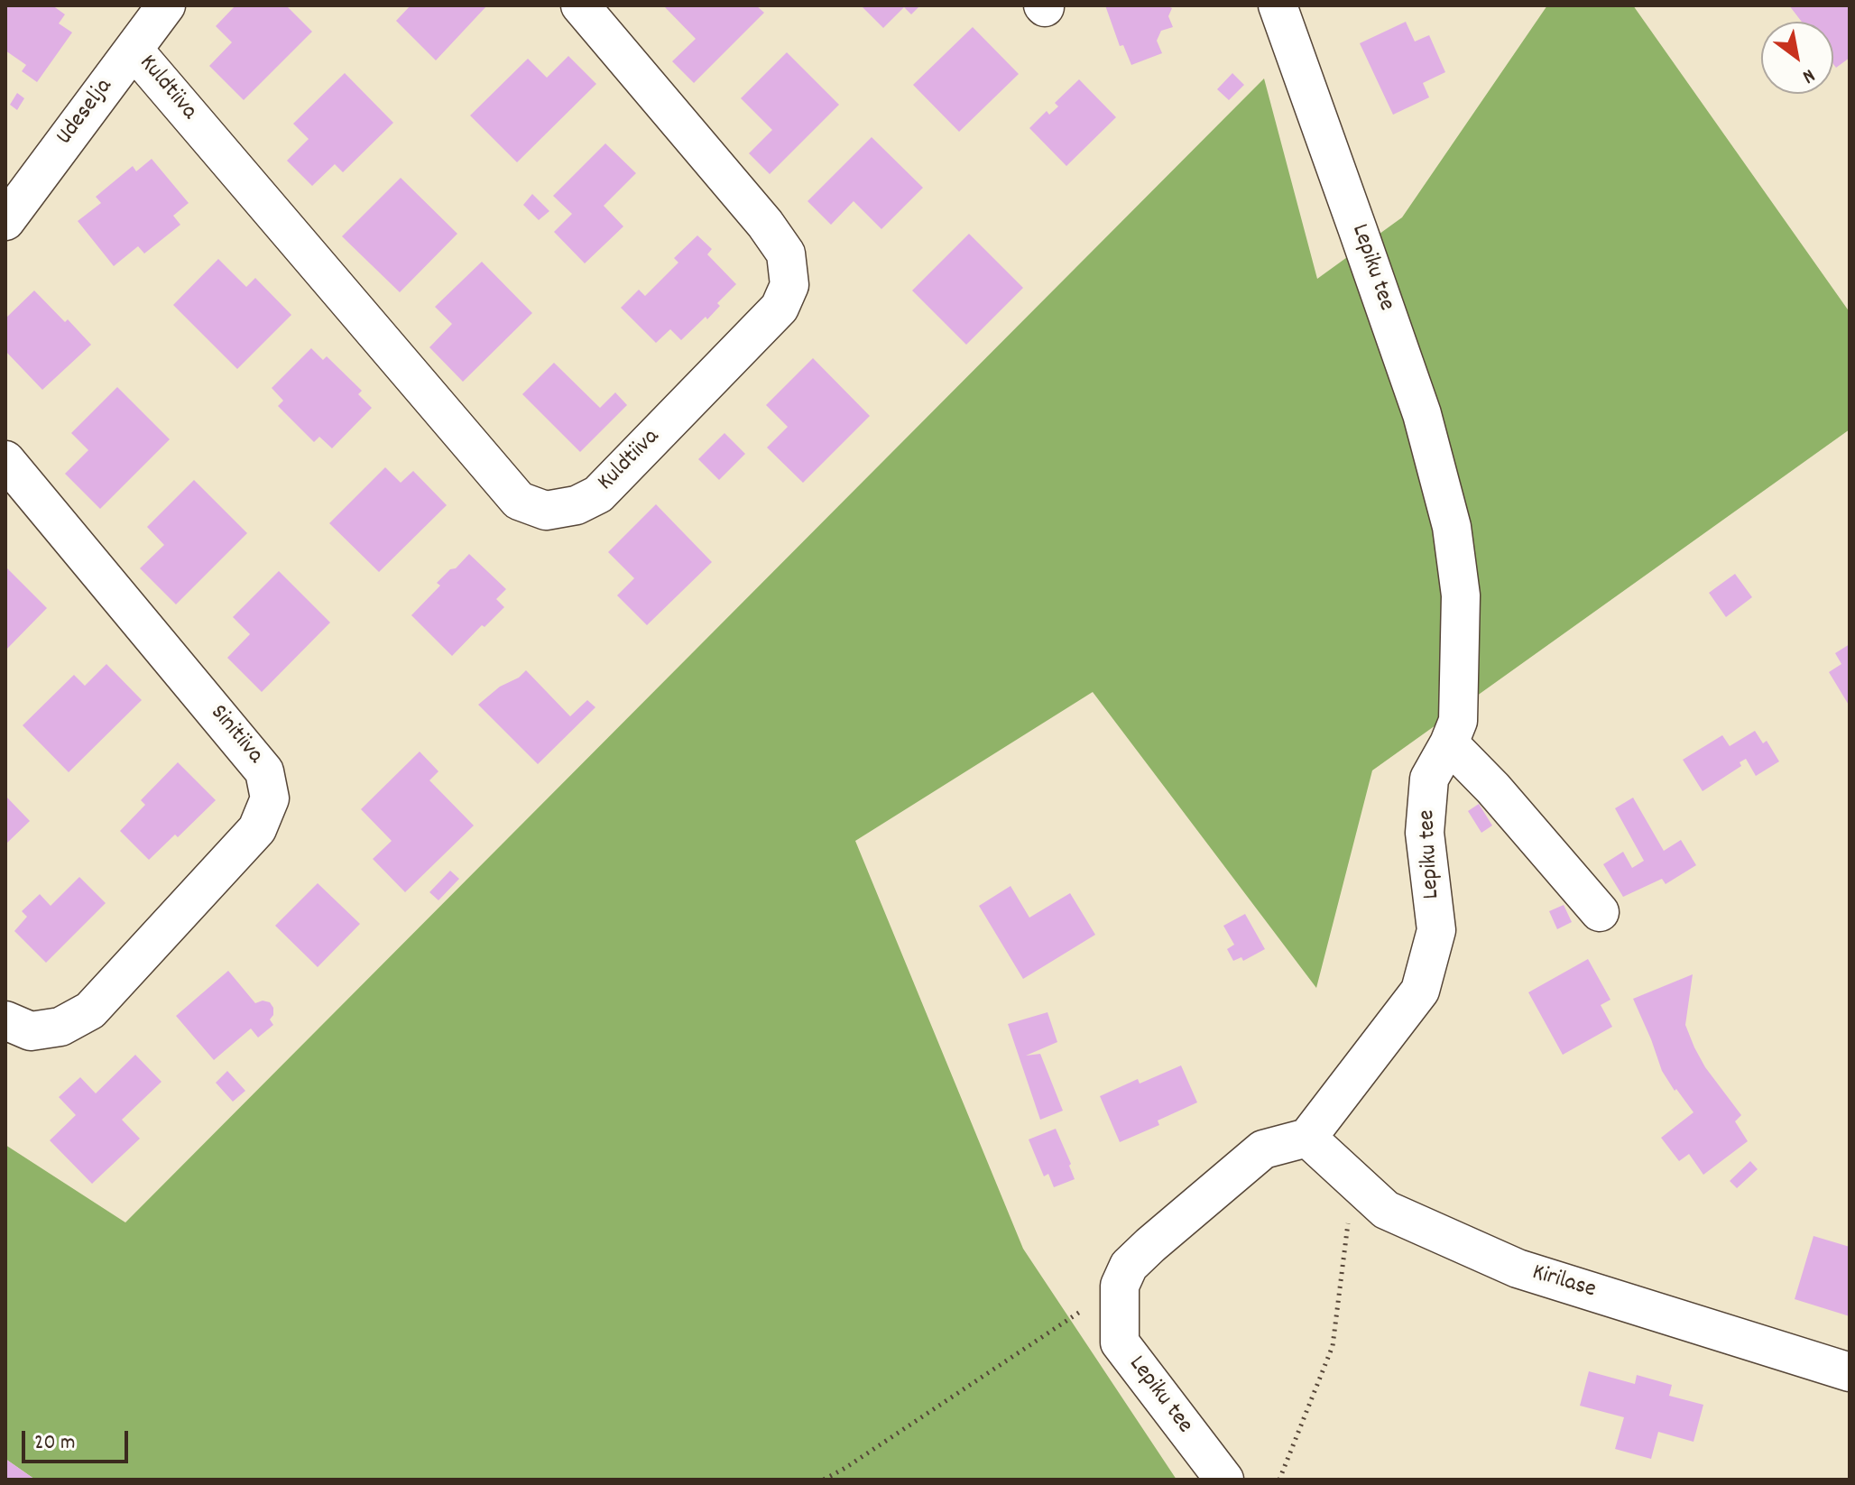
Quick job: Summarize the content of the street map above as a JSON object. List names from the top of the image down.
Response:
{
  "streets": {
    "street": [
      "Kuldtiiva",
      "Udeselja",
      "Lepiku tee",
      "Sinitiiva",
      "Kirilase"
    ]
  },
  "crossings": [
    ["Kuldtiiva", "Udeselja"],
    ["Lepiku tee", "Kirilase"]
  ],
  "scale_bar": "20 m",
  "north": "bottom right"
}
